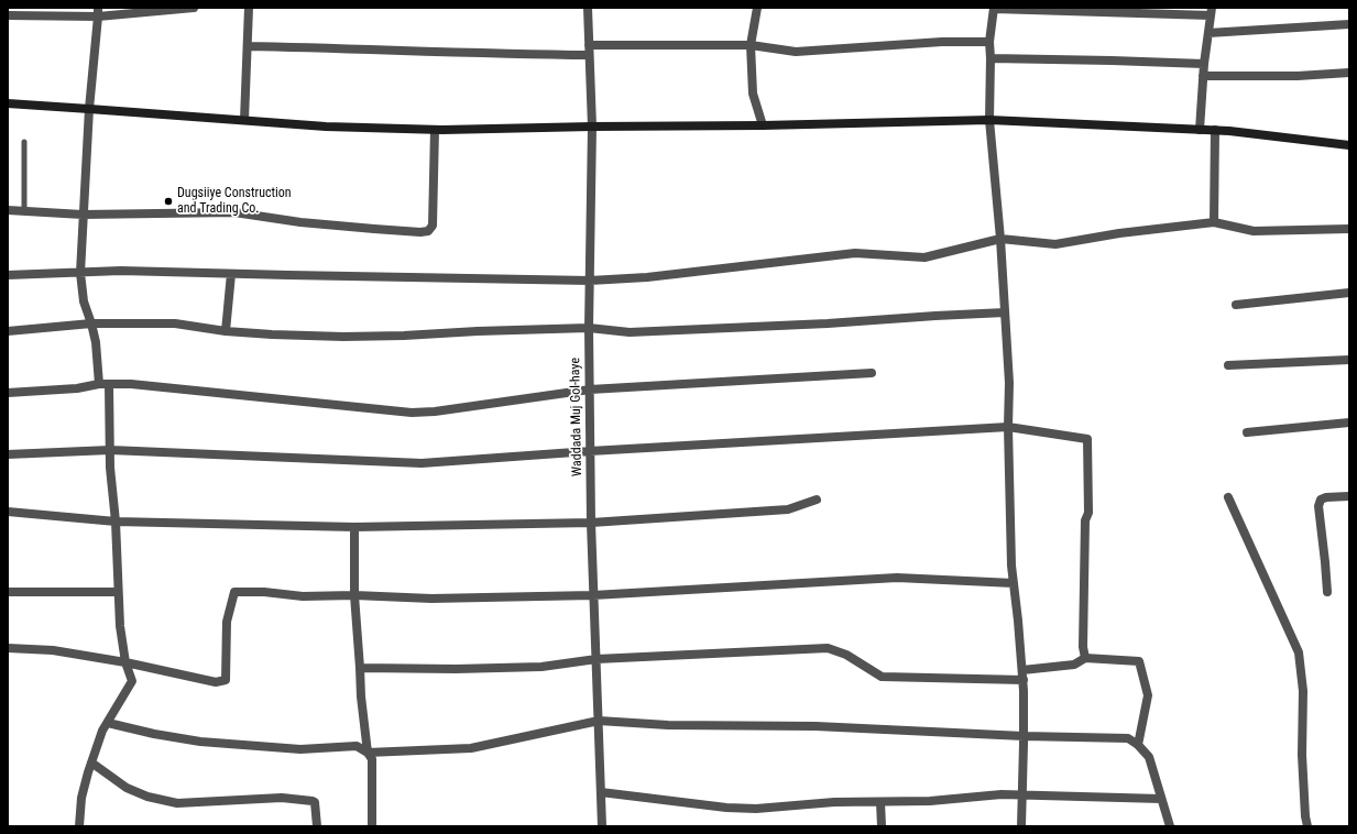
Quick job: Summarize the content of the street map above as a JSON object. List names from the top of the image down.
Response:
{
  "streets": {
    "street": ["Waddada Muj Gol-haye"]
  },
  "places": ["Dugsiiye Construction and Trading Co."]
}
